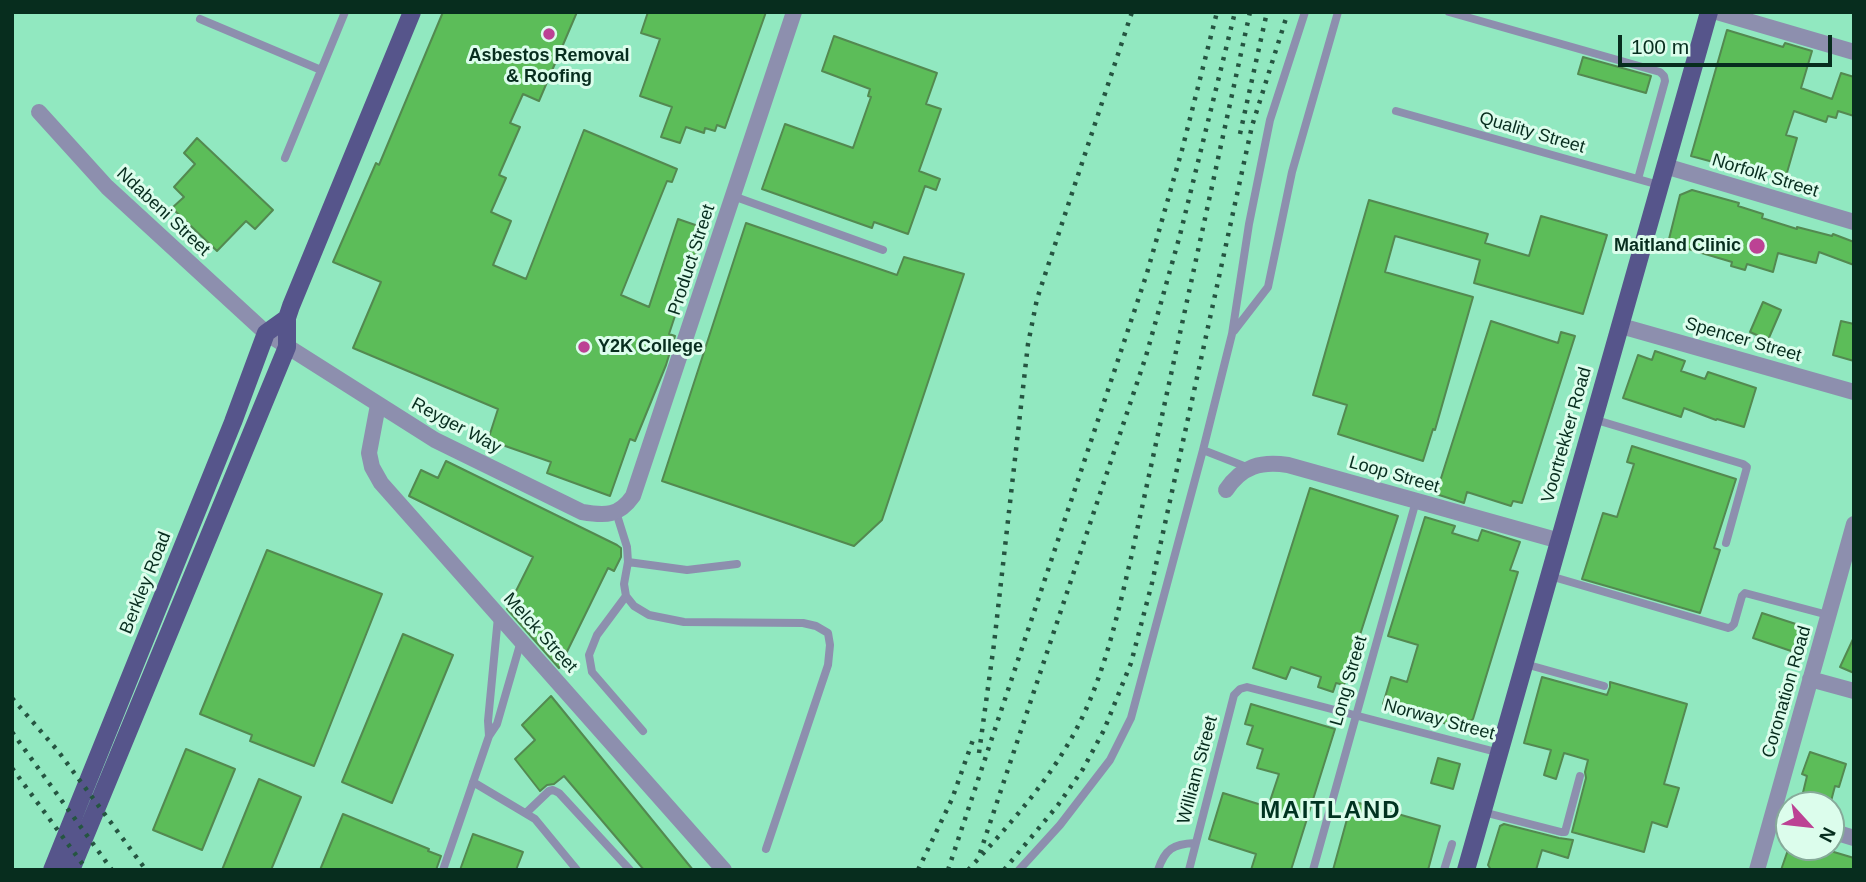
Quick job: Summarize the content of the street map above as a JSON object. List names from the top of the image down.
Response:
{
  "streets": {
    "main road": ["Voortrekker Road", "Berkley Road"],
    "street": [
      "Norfolk Street",
      "Ndabeni Street",
      "Product Street",
      "Spencer Street",
      "Reyger Way",
      "Loop Street",
      "Melck Street",
      "Coronation Road"
    ],
    "lane": [
      "Quality Street",
      "Long Street",
      "Norway Street",
      "William Street"
    ]
  },
  "crossings": [
    ["Quality Street", "Voortrekker Road"],
    ["Norfolk Street", "Voortrekker Road"],
    ["Ndabeni Street", "Reyger Way"],
    ["Ndabeni Street", "Berkley Road"],
    ["Product Street", "Reyger Way"],
    ["Spencer Street", "Voortrekker Road"],
    ["Reyger Way", "Berkley Road"],
    ["Reyger Way", "Melck Street"],
    ["Voortrekker Road", "Loop Street"],
    ["Voortrekker Road", "Norway Street"],
    ["Loop Street", "Long Street"],
    ["Long Street", "Norway Street"],
    ["Norway Street", "William Street"]
  ],
  "districts": ["MAITLAND"],
  "places": ["Asbestos Removal & Roofing", "Maitland Clinic", "Y2K College"],
  "scale_bar": "100 m",
  "north": "bottom right"
}
